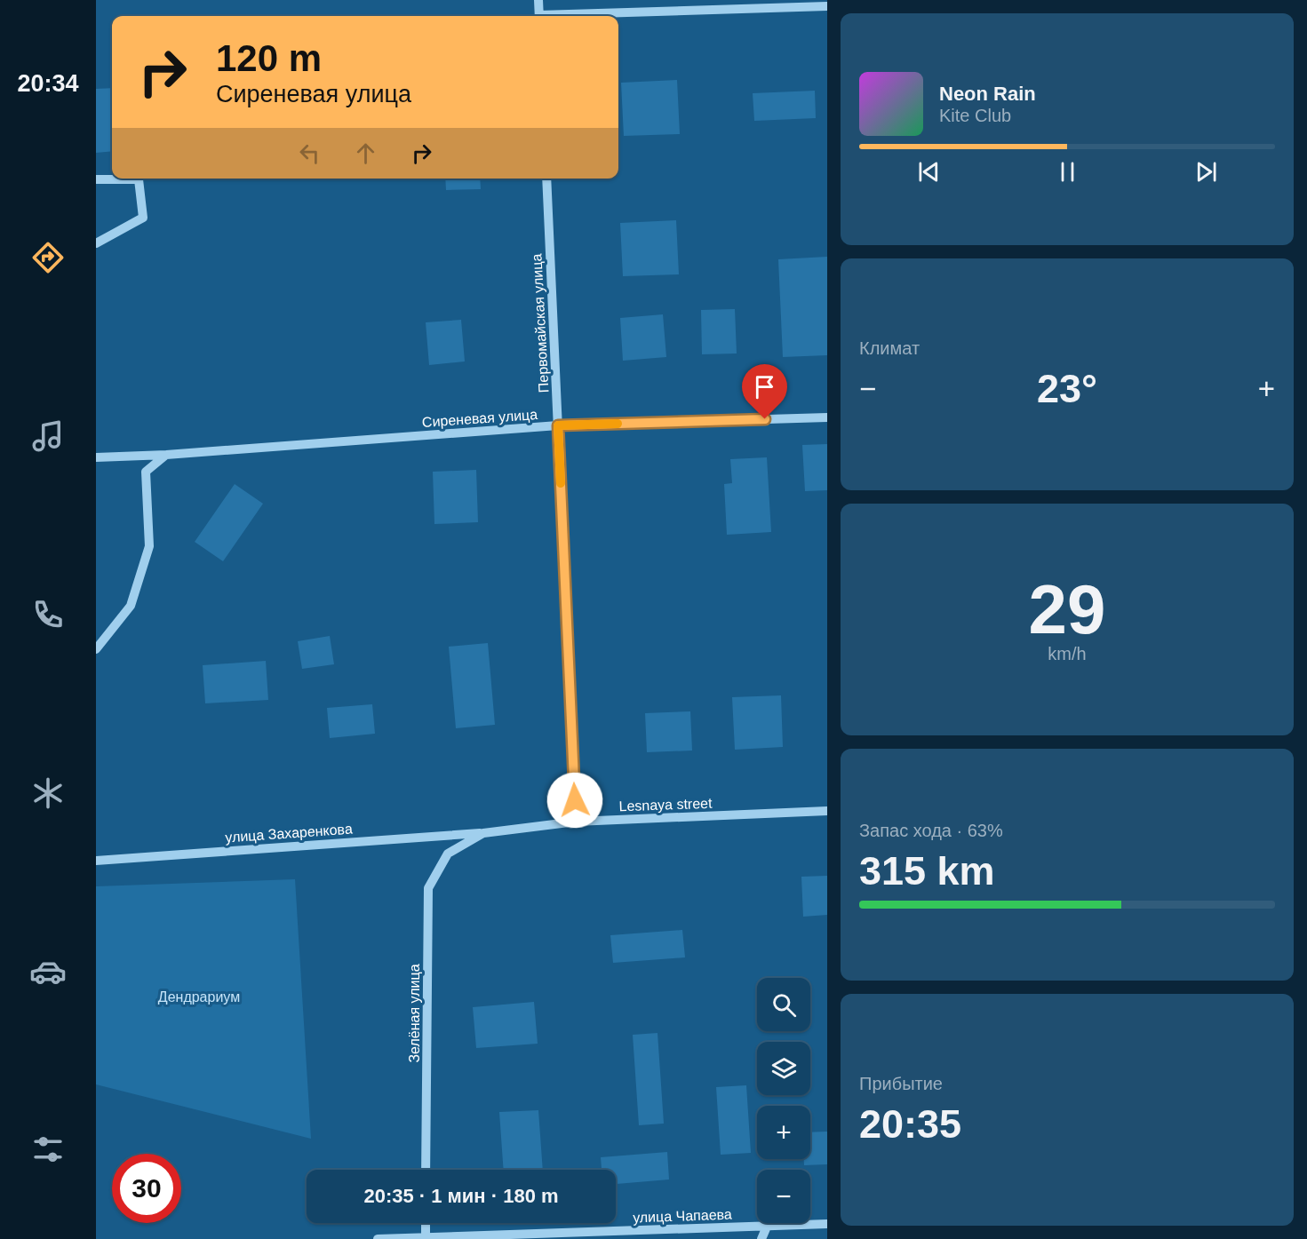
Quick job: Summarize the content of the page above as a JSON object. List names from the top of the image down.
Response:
{
  "streets": {
    "street": [
      "Первомайская улица",
      "Сиреневая улица",
      "Lesnaya street",
      "улица Захаренкова",
      "Зелёная улица",
      "улица Чапаева"
    ]
  },
  "crossings": [
    ["Первомайская улица", "Сиреневая улица"],
    ["Первомайская улица", "Lesnaya street"],
    ["Lesnaya street", "улица Захаренкова"],
    ["Lesnaya street", "Зелёная улица"]
  ],
  "parks": ["Дендрариум"],
  "page": {
    "tabs": "20:34",
    "turn": ["120 m", "Сиреневая улица"],
    "song": ["Neon Rain", "Kite Club"],
    "tile": [
      "Климат",
      ["29", "km/h"],
      ["Запас хода · 63%", "315 km"],
      ["Прибытие", "20:35"]
    ],
    "heat": ["−", "23°", "+"],
    "map_buttons": ["+", "−"],
    "limit": "30",
    "trip": "20:35 · 1 мин · 180 m"
  }
}
